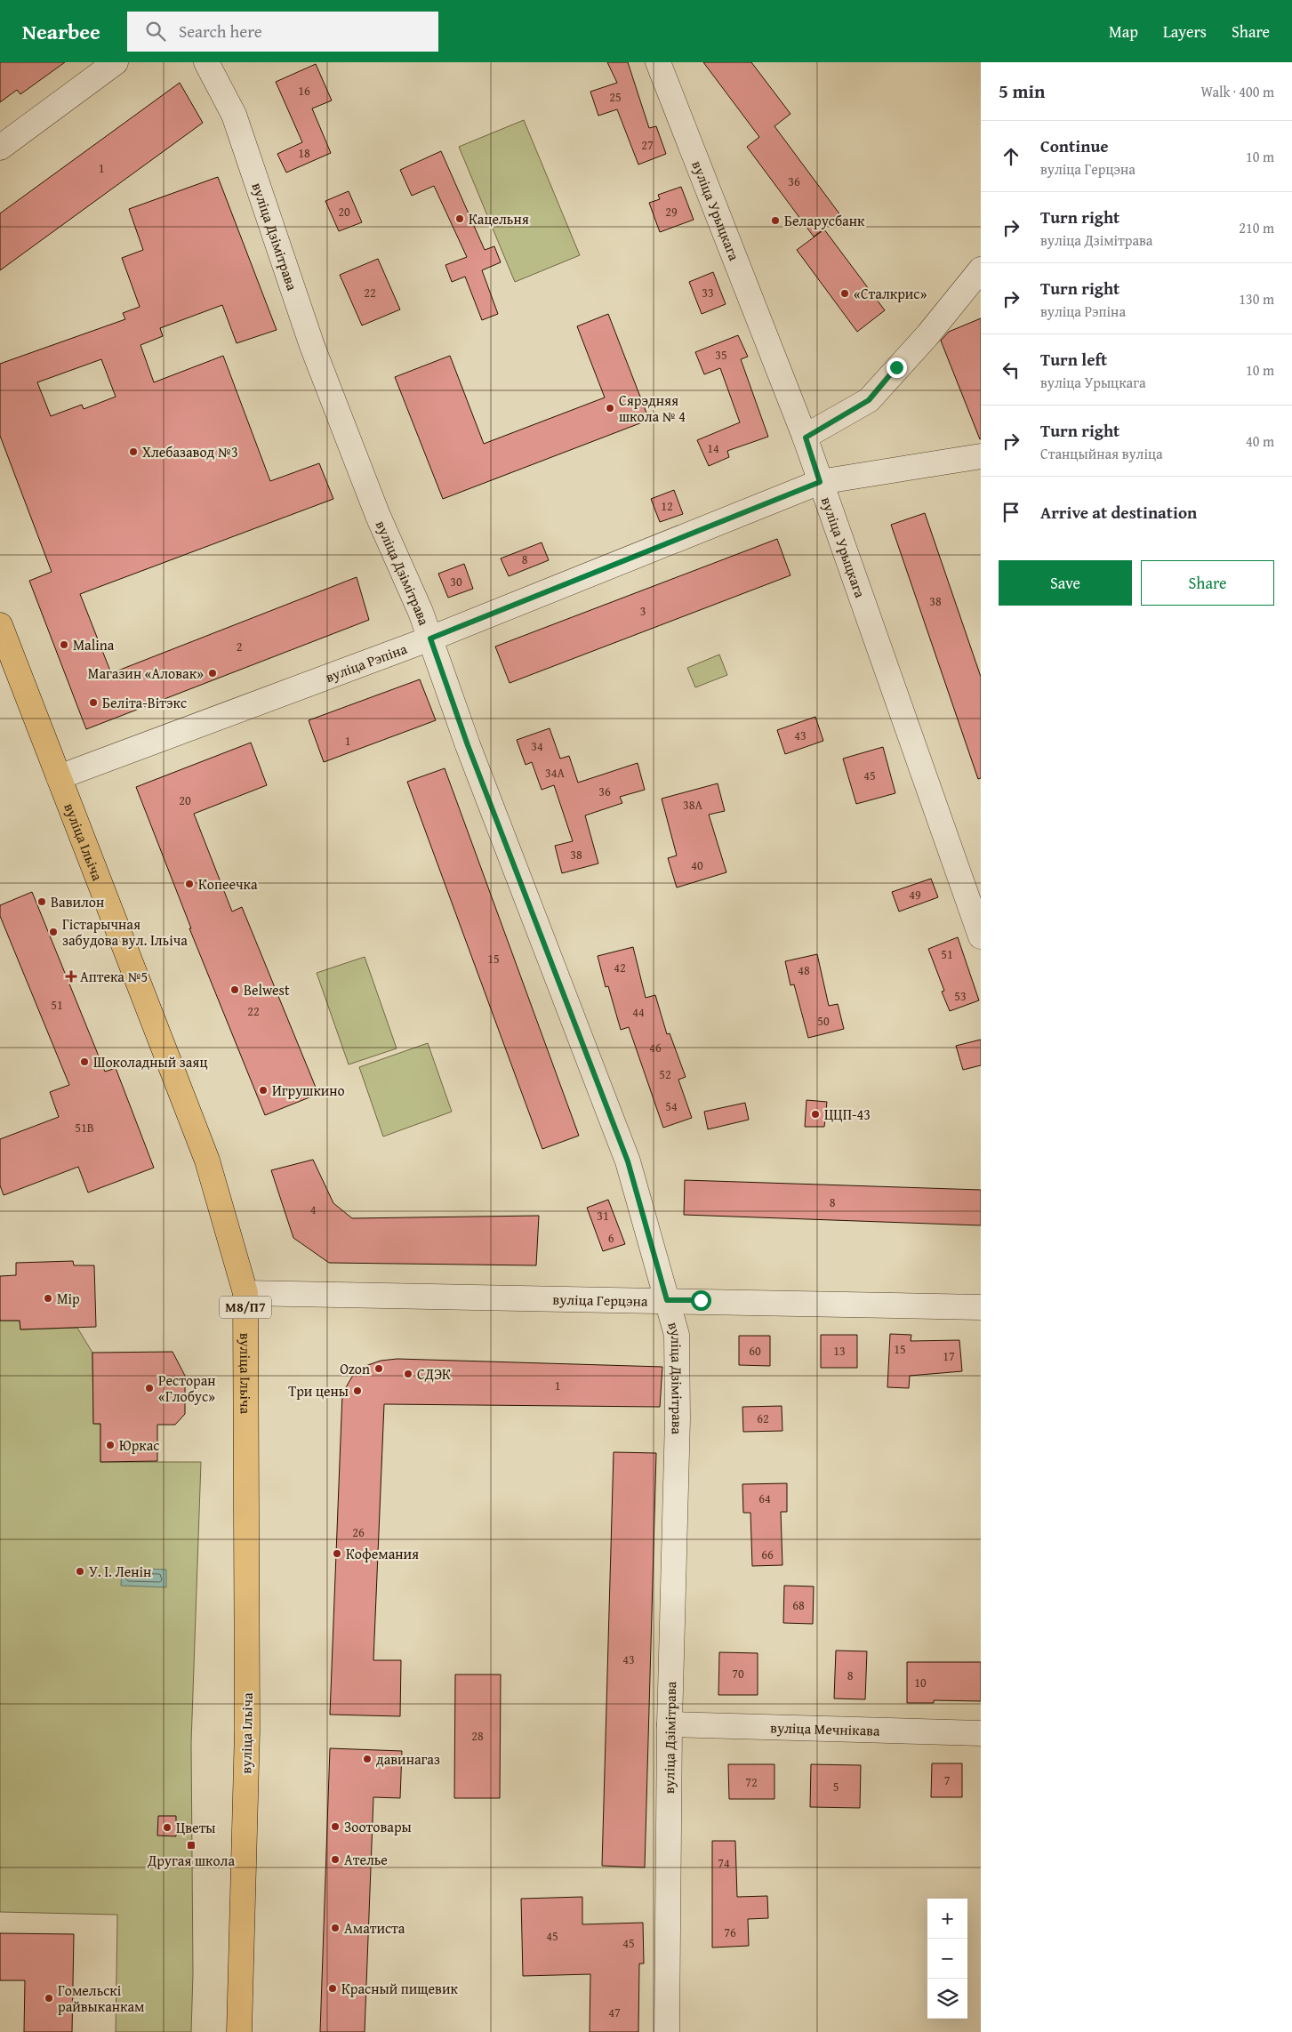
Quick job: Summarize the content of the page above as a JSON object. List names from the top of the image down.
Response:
{
  "streets": {
    "main road": ["вуліца Ільіча", "М8/П7"],
    "street": [
      "вуліца Урыцкага",
      "вуліца Дзімітрава",
      "вуліца Рэпіна",
      "вуліца Герцэна",
      "вуліца Мечнікава"
    ]
  },
  "crossings": [
    ["вуліца Урыцкага", "вуліца Рэпіна"],
    ["вуліца Дзімітрава", "вуліца Рэпіна"],
    ["вуліца Дзімітрава", "вуліца Герцэна"],
    ["вуліца Дзімітрава", "вуліца Мечнікава"],
    ["вуліца Рэпіна", "вуліца Ільіча"],
    ["вуліца Ільіча", "вуліца Герцэна"]
  ],
  "places": {
    "other": [
      "Кацельня",
      "Беларусбанк",
      "«Сталкрис»",
      "Сярэдняя школа № 4",
      "Хлебазавод №3",
      "Malina",
      "Магазин «Аловак»",
      "Беліта-Вітэкс",
      "Копеечка",
      "Вавилон",
      "Гістарычная забудова вул. Ільіча",
      "Belwest",
      "Шоколадный заяц",
      "Игрушкино",
      "ЦЦП-43",
      "Мір",
      "Ozon",
      "СДЭК",
      "Ресторан «Глобус»",
      "Три цены",
      "Юркас",
      "Кофемания",
      "У. І. Ленін",
      "давинагаз",
      "Зоотовары",
      "Цветы",
      "Ателье",
      "Аматиста",
      "Красный пищевик",
      "Гомельскі райвыканкам"
    ],
    "health": ["Аптека №5"],
    "transit": ["Другая школа"]
  },
  "house_numbers": [
    "16",
    "25",
    "27",
    "18",
    "1",
    "36",
    "20",
    "29",
    "22",
    "33",
    "35",
    "14",
    "12",
    "8",
    "30",
    "38",
    "3",
    "2",
    "43",
    "1",
    "34",
    "34А",
    "45",
    "36",
    "20",
    "38А",
    "38",
    "40",
    "49",
    "51",
    "15",
    "42",
    "48",
    "53",
    "51",
    "22",
    "44",
    "50",
    "46",
    "52",
    "54",
    "51В",
    "8",
    "4",
    "31",
    "6",
    "15",
    "60",
    "13",
    "17",
    "1",
    "62",
    "64",
    "26",
    "66",
    "68",
    "43",
    "70",
    "8",
    "10",
    "28",
    "7",
    "72",
    "5",
    "74",
    "76",
    "45",
    "45",
    "47"
  ],
  "page": {
    "header": "Nearbee",
    "search": "Search here",
    "nav": ["Map", "Layers", "Share"],
    "heading": ["5 min", "Walk · 400 m"],
    "list": [
      ["Continue", "вуліца Герцэна", "10 m"],
      ["Turn right", "вуліца Дзімітрава", "210 m"],
      ["Turn right", "вуліца Рэпіна", "130 m"],
      ["Turn left", "вуліца Урыцкага", "10 m"],
      ["Turn right", "Станцыйная вуліца", "40 m"],
      "Arrive at destination"
    ],
    "buttons": ["Save", "Share"],
    "map_buttons": ["+", "−"]
  }
}
